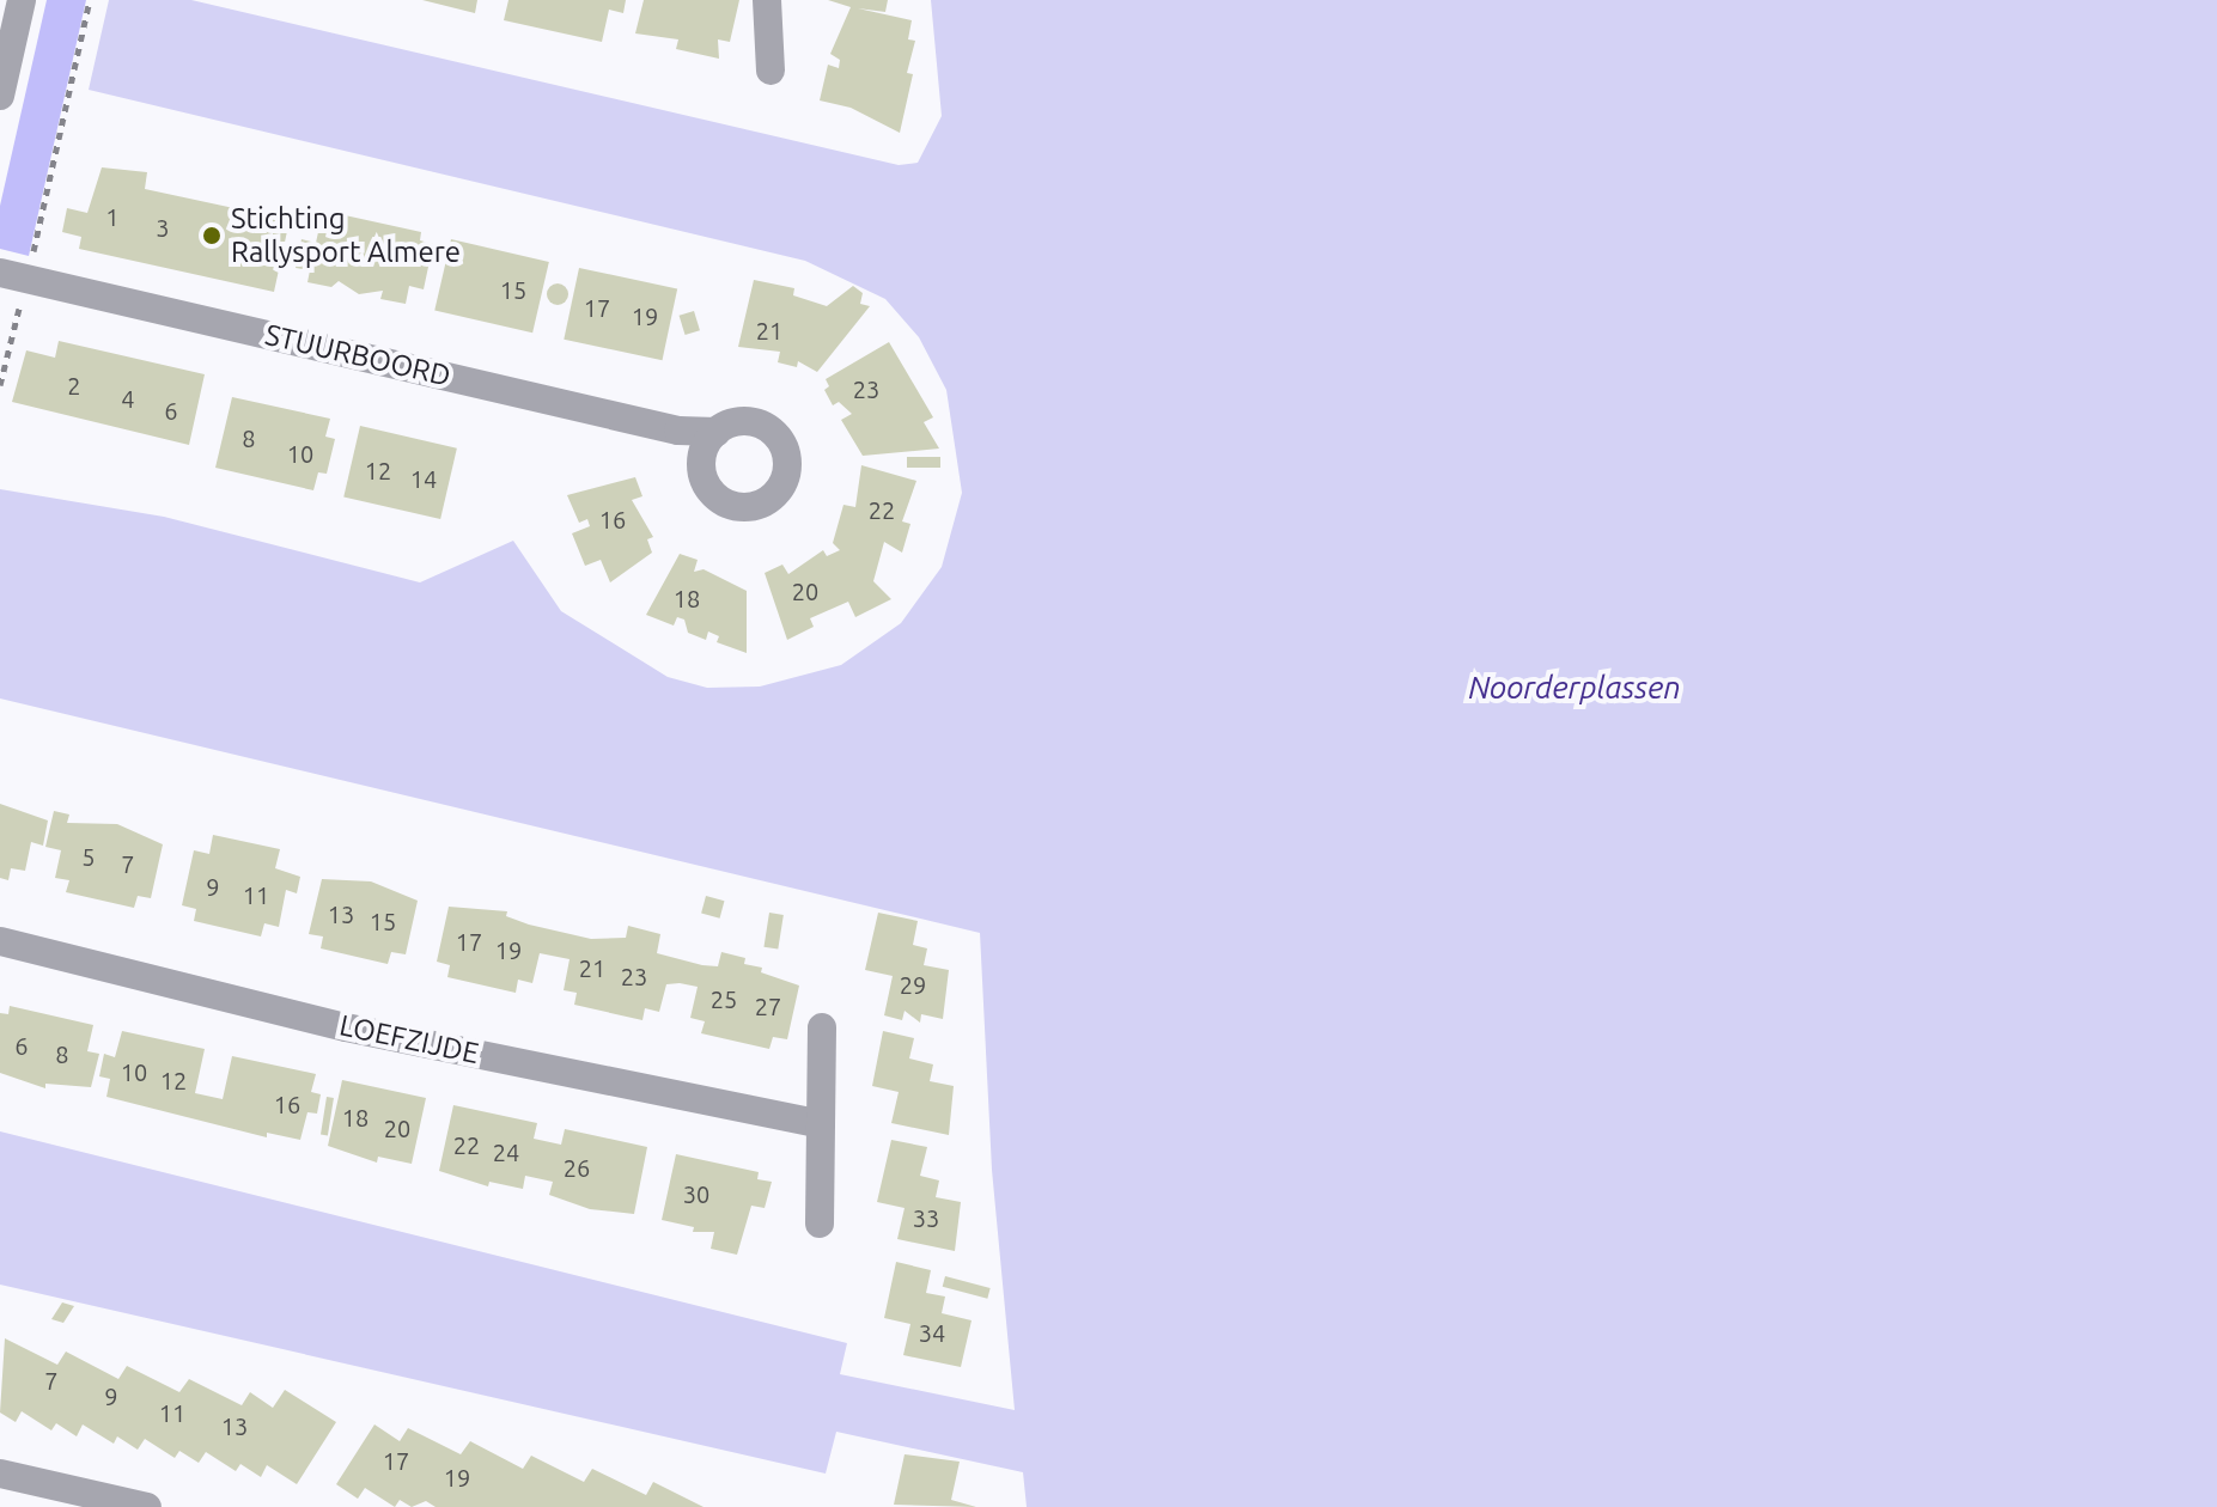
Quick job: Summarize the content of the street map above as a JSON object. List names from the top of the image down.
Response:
{
  "streets": {
    "street": ["STUURBOORD", "LOEFZIJDE"]
  },
  "water": ["Noorderplassen"],
  "places": ["Stichting Rallysport Almere"],
  "house_numbers": [
    "1",
    "3",
    "15",
    "17",
    "19",
    "21",
    "2",
    "23",
    "4",
    "6",
    "8",
    "10",
    "12",
    "14",
    "22",
    "16",
    "20",
    "18",
    "5",
    "7",
    "9",
    "11",
    "13",
    "15",
    "17",
    "19",
    "21",
    "23",
    "29",
    "25",
    "27",
    "6",
    "8",
    "10",
    "12",
    "16",
    "18",
    "20",
    "22",
    "24",
    "26",
    "30",
    "33",
    "34",
    "7",
    "9",
    "11",
    "13",
    "17",
    "19"
  ]
}
